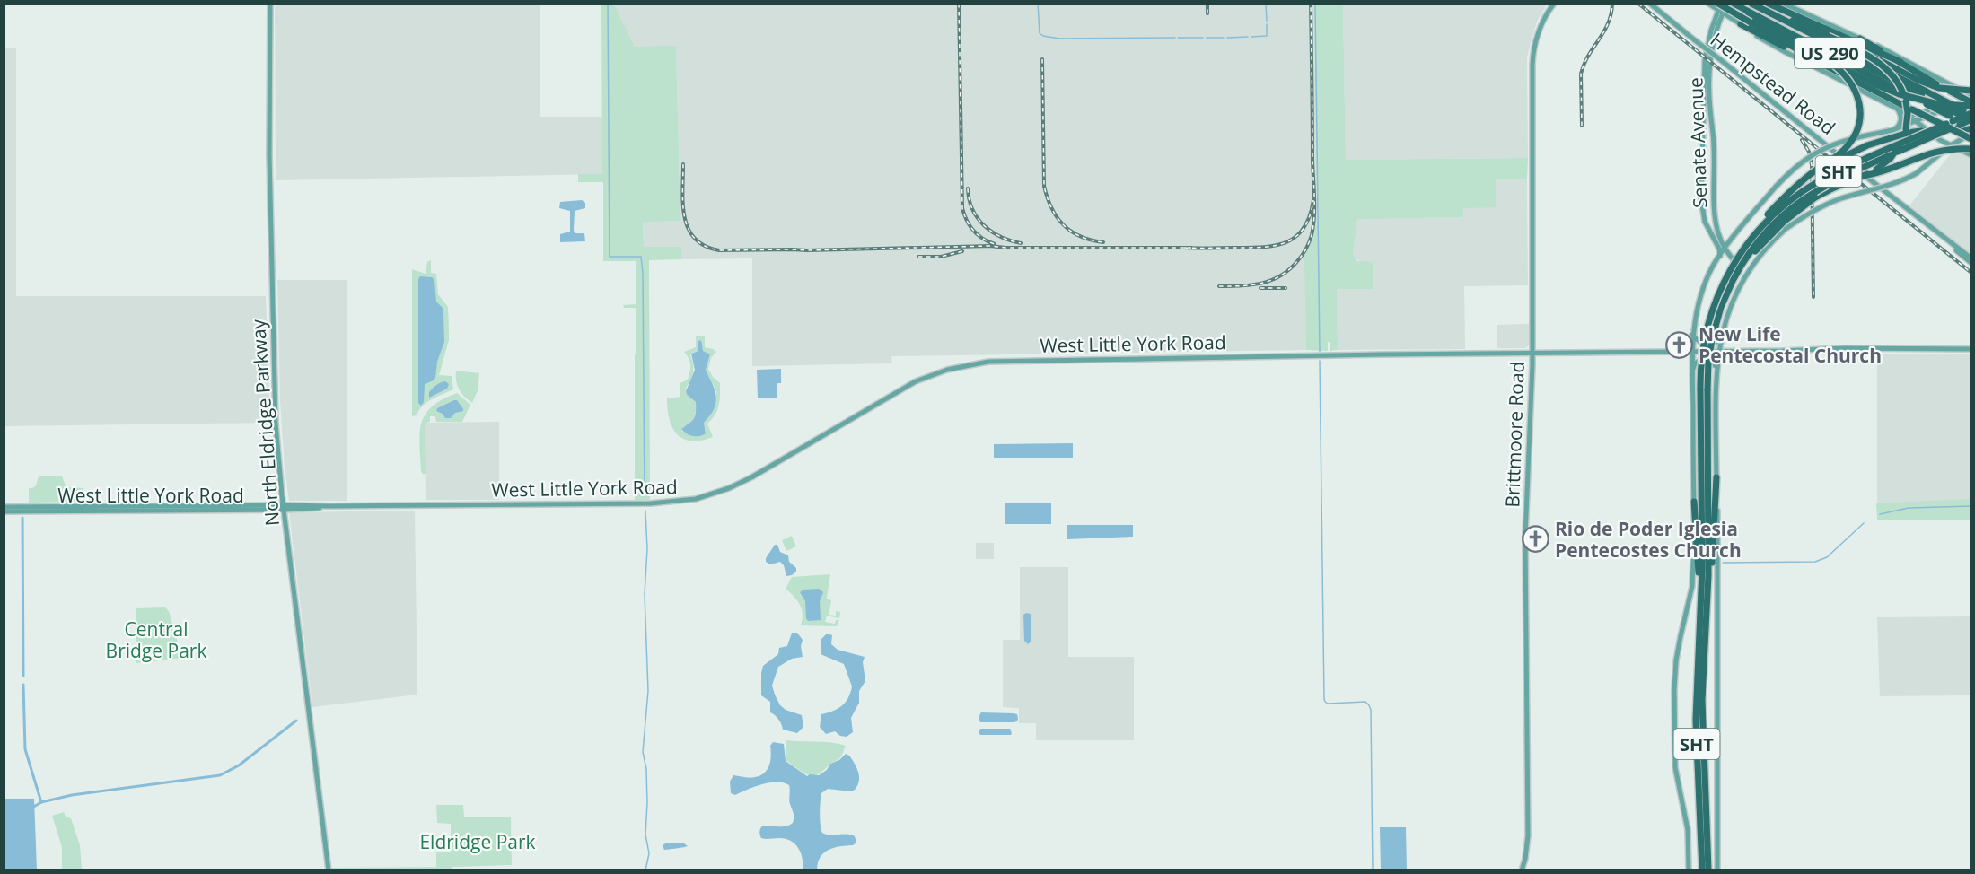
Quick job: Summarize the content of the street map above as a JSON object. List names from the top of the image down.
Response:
{
  "streets": {
    "highway": ["US 290", "SHT"],
    "main road": [
      "Hempstead Road",
      "Senate Avenue",
      "West Little York Road",
      "North Eldridge Parkway",
      "Brittmoore Road"
    ]
  },
  "crossings": [
    ["US 290", "SHT"],
    ["West Little York Road", "North Eldridge Parkway"],
    ["West Little York Road", "Brittmoore Road"]
  ],
  "parks": ["Central Bridge Park", "Eldridge Park"],
  "places": {
    "church": ["New Life Pentecostal Church", "Rio de Poder Iglesia Pentecostes Church"]
  }
}
